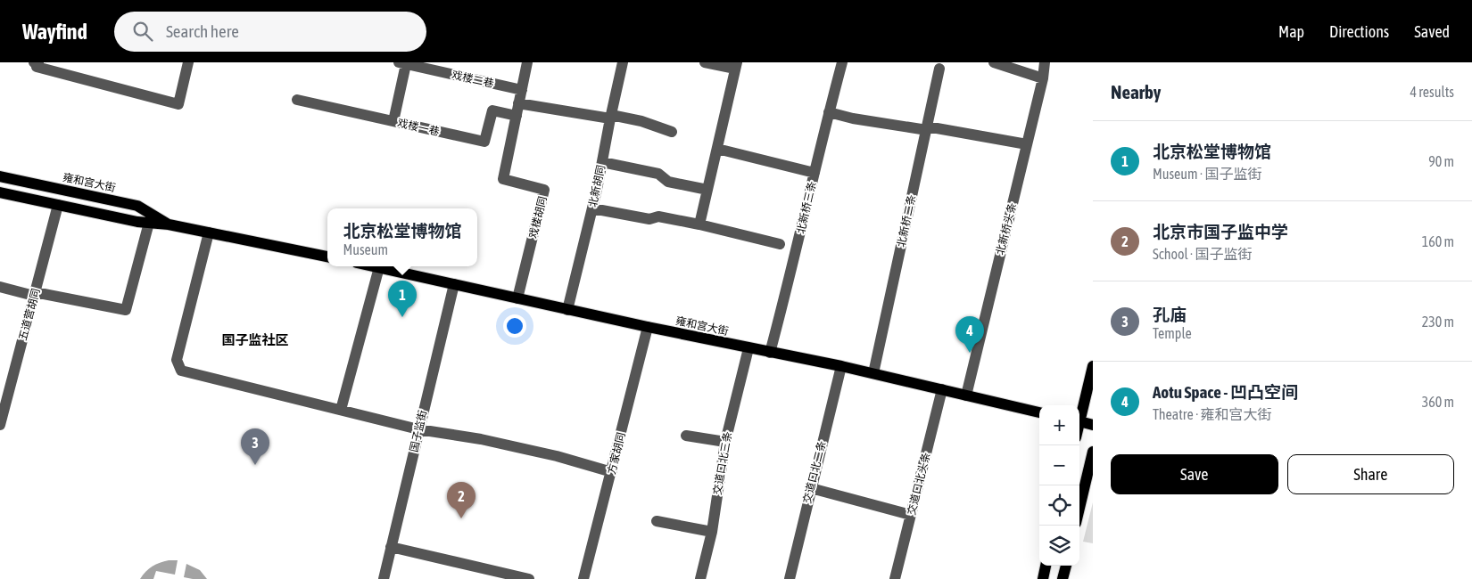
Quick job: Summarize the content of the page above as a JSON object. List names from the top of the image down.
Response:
{
  "streets": {
    "main road": ["雍和宫大街"],
    "street": [
      "戏楼二巷",
      "戏楼一巷",
      "北新胡同",
      "北新桥三条",
      "戏楼胡同",
      "北新桥二条",
      "北新桥头条",
      "五道营胡同",
      "国子监街",
      "方家胡同",
      "交道口北三条",
      "交道口北二条",
      "交道口北头条"
    ]
  },
  "crossings": [
    ["戏楼二巷", "戏楼胡同"],
    ["戏楼一巷", "戏楼胡同"],
    ["雍和宫大街", "北新胡同"],
    ["雍和宫大街", "北新桥三条"],
    ["雍和宫大街", "戏楼胡同"],
    ["雍和宫大街", "北新桥二条"],
    ["雍和宫大街", "北新桥头条"],
    ["雍和宫大街", "五道营胡同"],
    ["雍和宫大街", "国子监街"],
    ["雍和宫大街", "方家胡同"],
    ["雍和宫大街", "交道口北三条"],
    ["雍和宫大街", "交道口北二条"],
    ["雍和宫大街", "交道口北头条"]
  ],
  "districts": ["国子监社区"],
  "page": {
    "header": "Wayfind",
    "search": "Search here",
    "nav": ["Map", "Directions", "Saved"],
    "heading": ["Nearby", "4 results"],
    "list": [
      {
        "mark": "1",
        "name": "北京松堂博物馆",
        "note": "Museum · 国子监街",
        "value": "90 m"
      },
      {
        "mark": "2",
        "name": "北京市国子监中学",
        "note": "School · 国子监街",
        "value": "160 m"
      },
      {
        "mark": "3",
        "name": "孔庙",
        "note": "Temple",
        "value": "230 m"
      },
      {
        "mark": "4",
        "name": "Aotu Space - 凹凸空间",
        "note": "Theatre · 雍和宫大街",
        "value": "360 m"
      }
    ],
    "popup": ["北京松堂博物馆", "Museum"],
    "pins": [
      "1",
      "4",
      "3",
      "2"
    ],
    "map_buttons": ["+", "−"],
    "buttons": ["Save", "Share"]
  }
}
